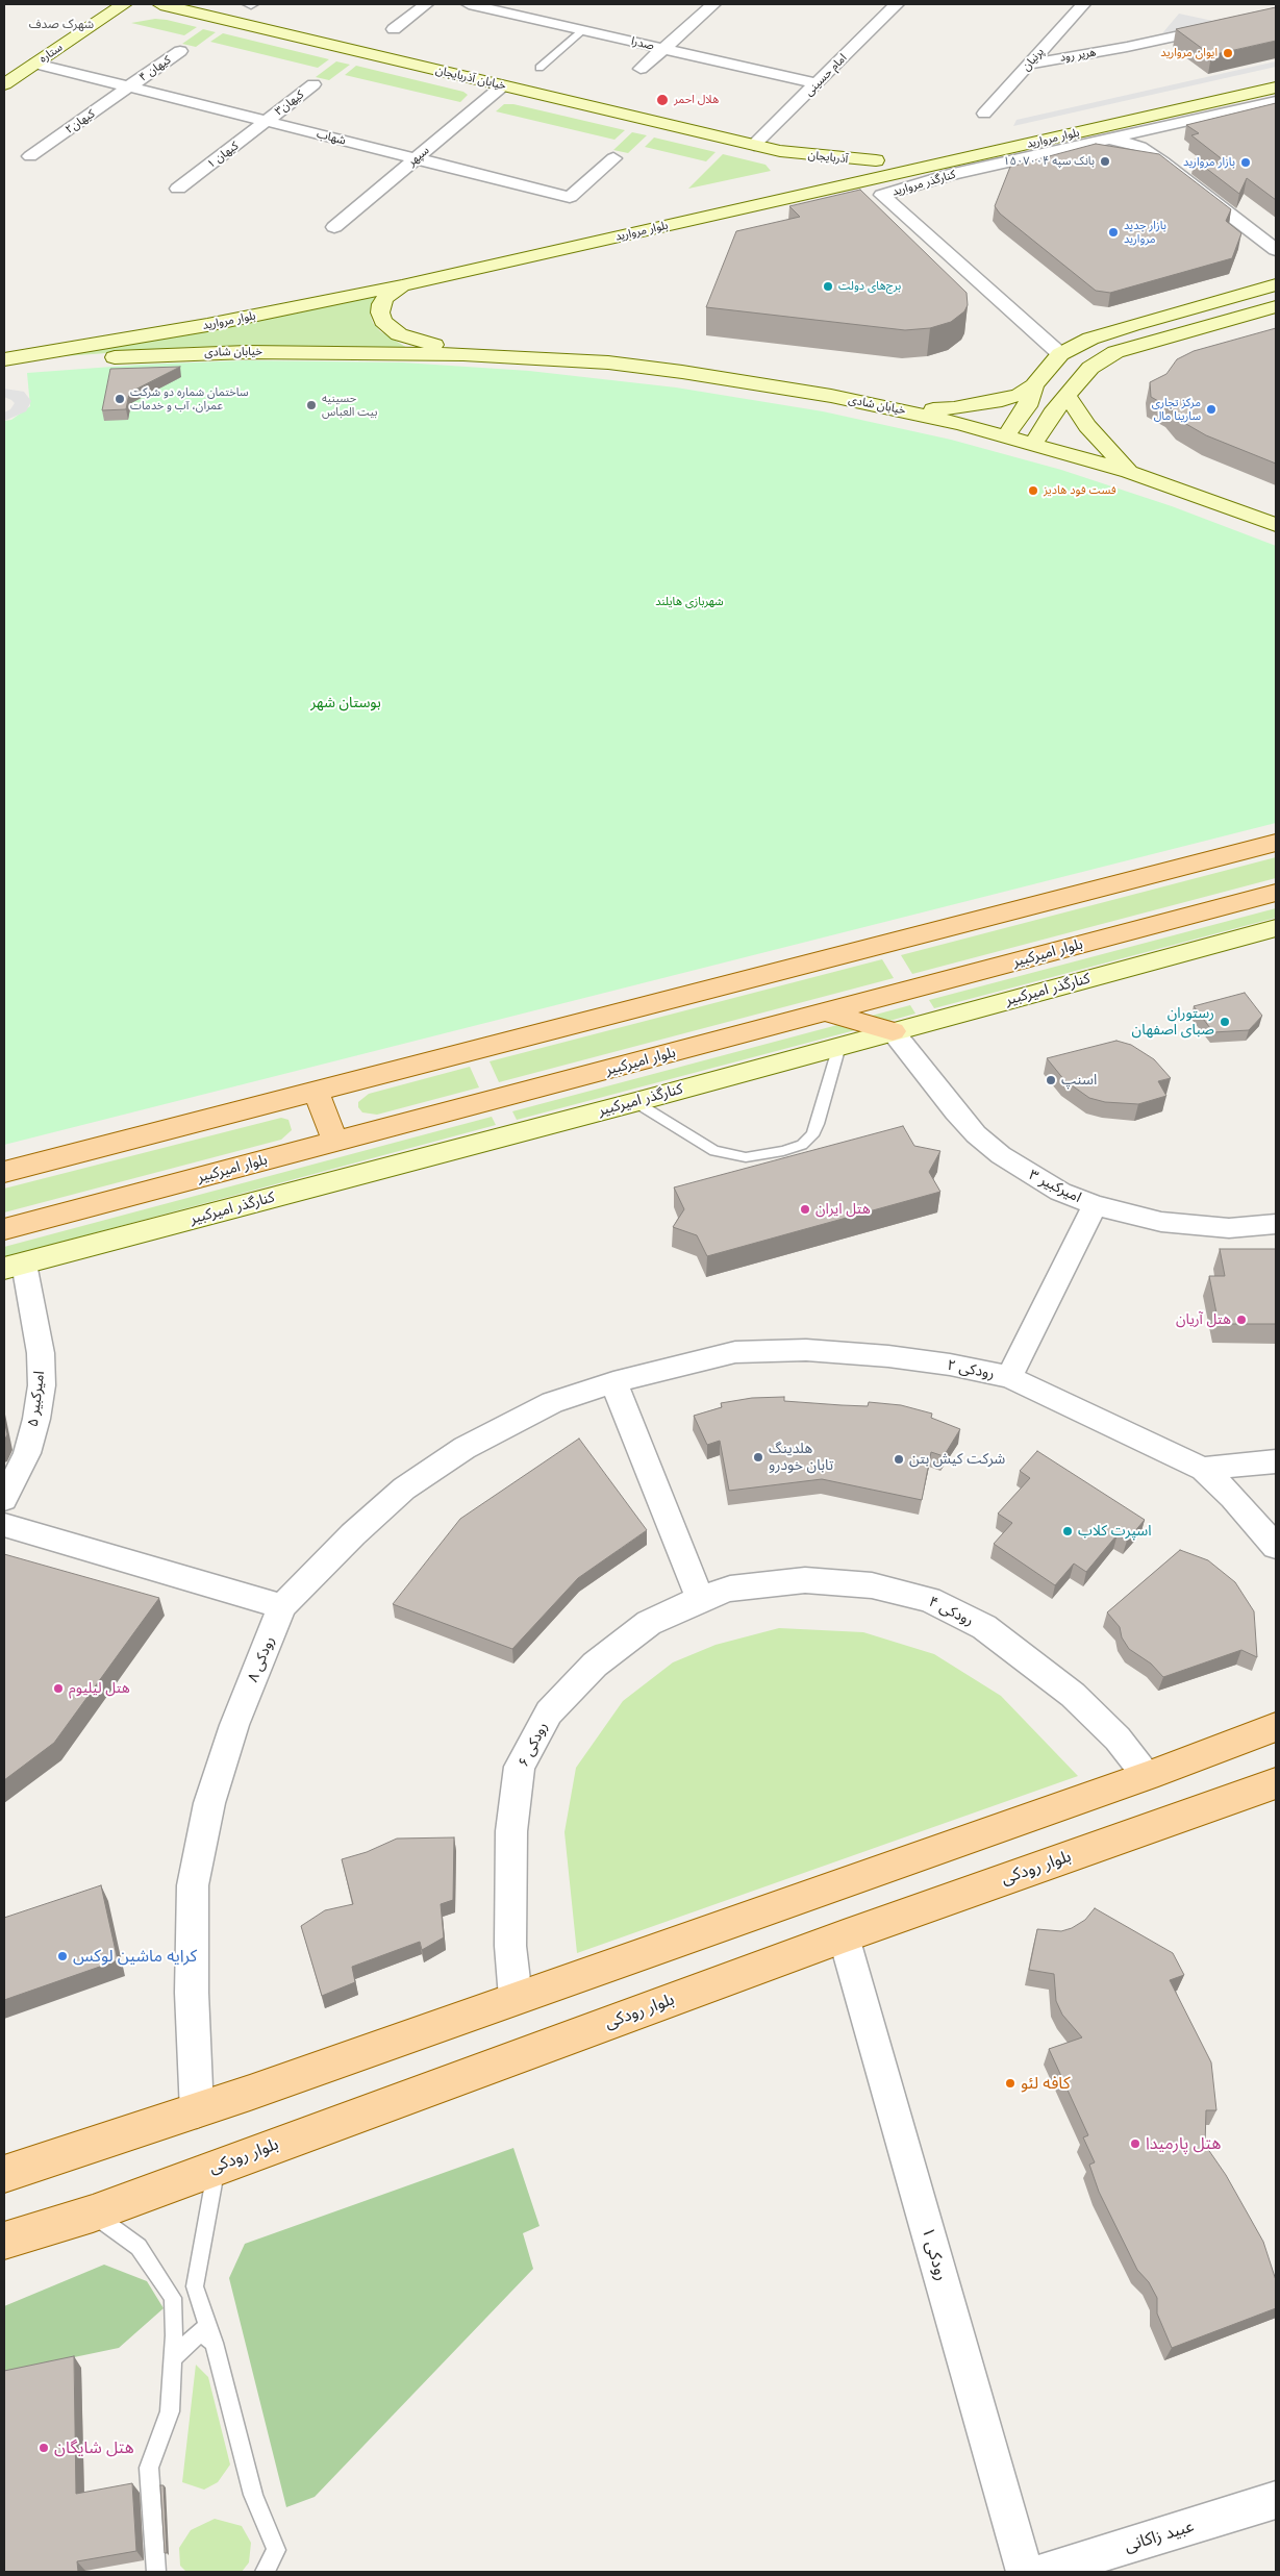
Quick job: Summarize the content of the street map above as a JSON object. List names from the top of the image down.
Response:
{
  "streets": {
    "main road": ["بلوار امیرکبیر", "بلوار رودکی"],
    "street": [
      "صدرا",
      "ستاره",
      "هریر رود",
      "پرنیان",
      "کیهان ۴",
      "امام حسینی",
      "خیابان آذربایجان",
      "کیهان۳",
      "کیهان۲",
      "شهاب",
      "بلوار مروارید",
      "کیهان ۱",
      "سپهر",
      "آذربایجان",
      "کنارگذر مروارید",
      "خیابان شادی",
      "کنارگذر امیرکبیر",
      "امیرکبیر ۳",
      "رودکی ۲",
      "امیرکبیر ۵",
      "رودکی ۴",
      "رودکی ۸",
      "رودکی ۶",
      "رودکی ۱",
      "عبید زاکانی"
    ]
  },
  "crossings": [
    ["صدرا", "امام حسینی"],
    ["ستاره", "شهاب"],
    ["هریر رود", "پرنیان"],
    ["کیهان ۴", "کیهان۲"],
    ["کیهان ۴", "شهاب"],
    ["امام حسینی", "خیابان آذربایجان"],
    ["خیابان آذربایجان", "سپهر"],
    ["خیابان آذربایجان", "آذربایجان"],
    ["کیهان۳", "شهاب"],
    ["کیهان۳", "کیهان ۱"],
    ["کیهان۲", "شهاب"],
    ["شهاب", "کیهان ۱"],
    ["شهاب", "سپهر"],
    ["بلوار مروارید", "آذربایجان"],
    ["بلوار مروارید", "خیابان شادی"],
    ["کنارگذر امیرکبیر", "امیرکبیر ۳"],
    ["کنارگذر امیرکبیر", "امیرکبیر ۵"],
    ["رودکی ۲", "رودکی ۸"],
    ["رودکی ۴", "رودکی ۶"],
    ["بلوار رودکی", "رودکی ۱"]
  ],
  "districts": ["شهرک صدف"],
  "parks": ["شهربازی هایلند", "بوستان شهر"],
  "places": [
    "ایوان مروارید",
    "هلال احمر",
    "بانک سپه ۱۵۰۷۰۰۴",
    "بازار مروارید",
    "بازار جدید مروارید",
    "برج‌های دولت",
    "ساختمان شماره دو شرکت عمران، آب و خدمات",
    "حسینیه بیت العباس",
    "مرکز تجاری سارینا مال",
    "فست فود هادیز",
    "رستوران صبای اصفهان",
    "اسنپ",
    "هتل ایران",
    "هتل آریان",
    "هلدینگ تابان خودرو",
    "شرکت کیش بتن",
    "اسپرت کلاب",
    "هتل لیلیوم",
    "کرایه ماشین لوکس",
    "کافه لئو",
    "هتل پارمیدا",
    "هتل شایگان"
  ]
}
